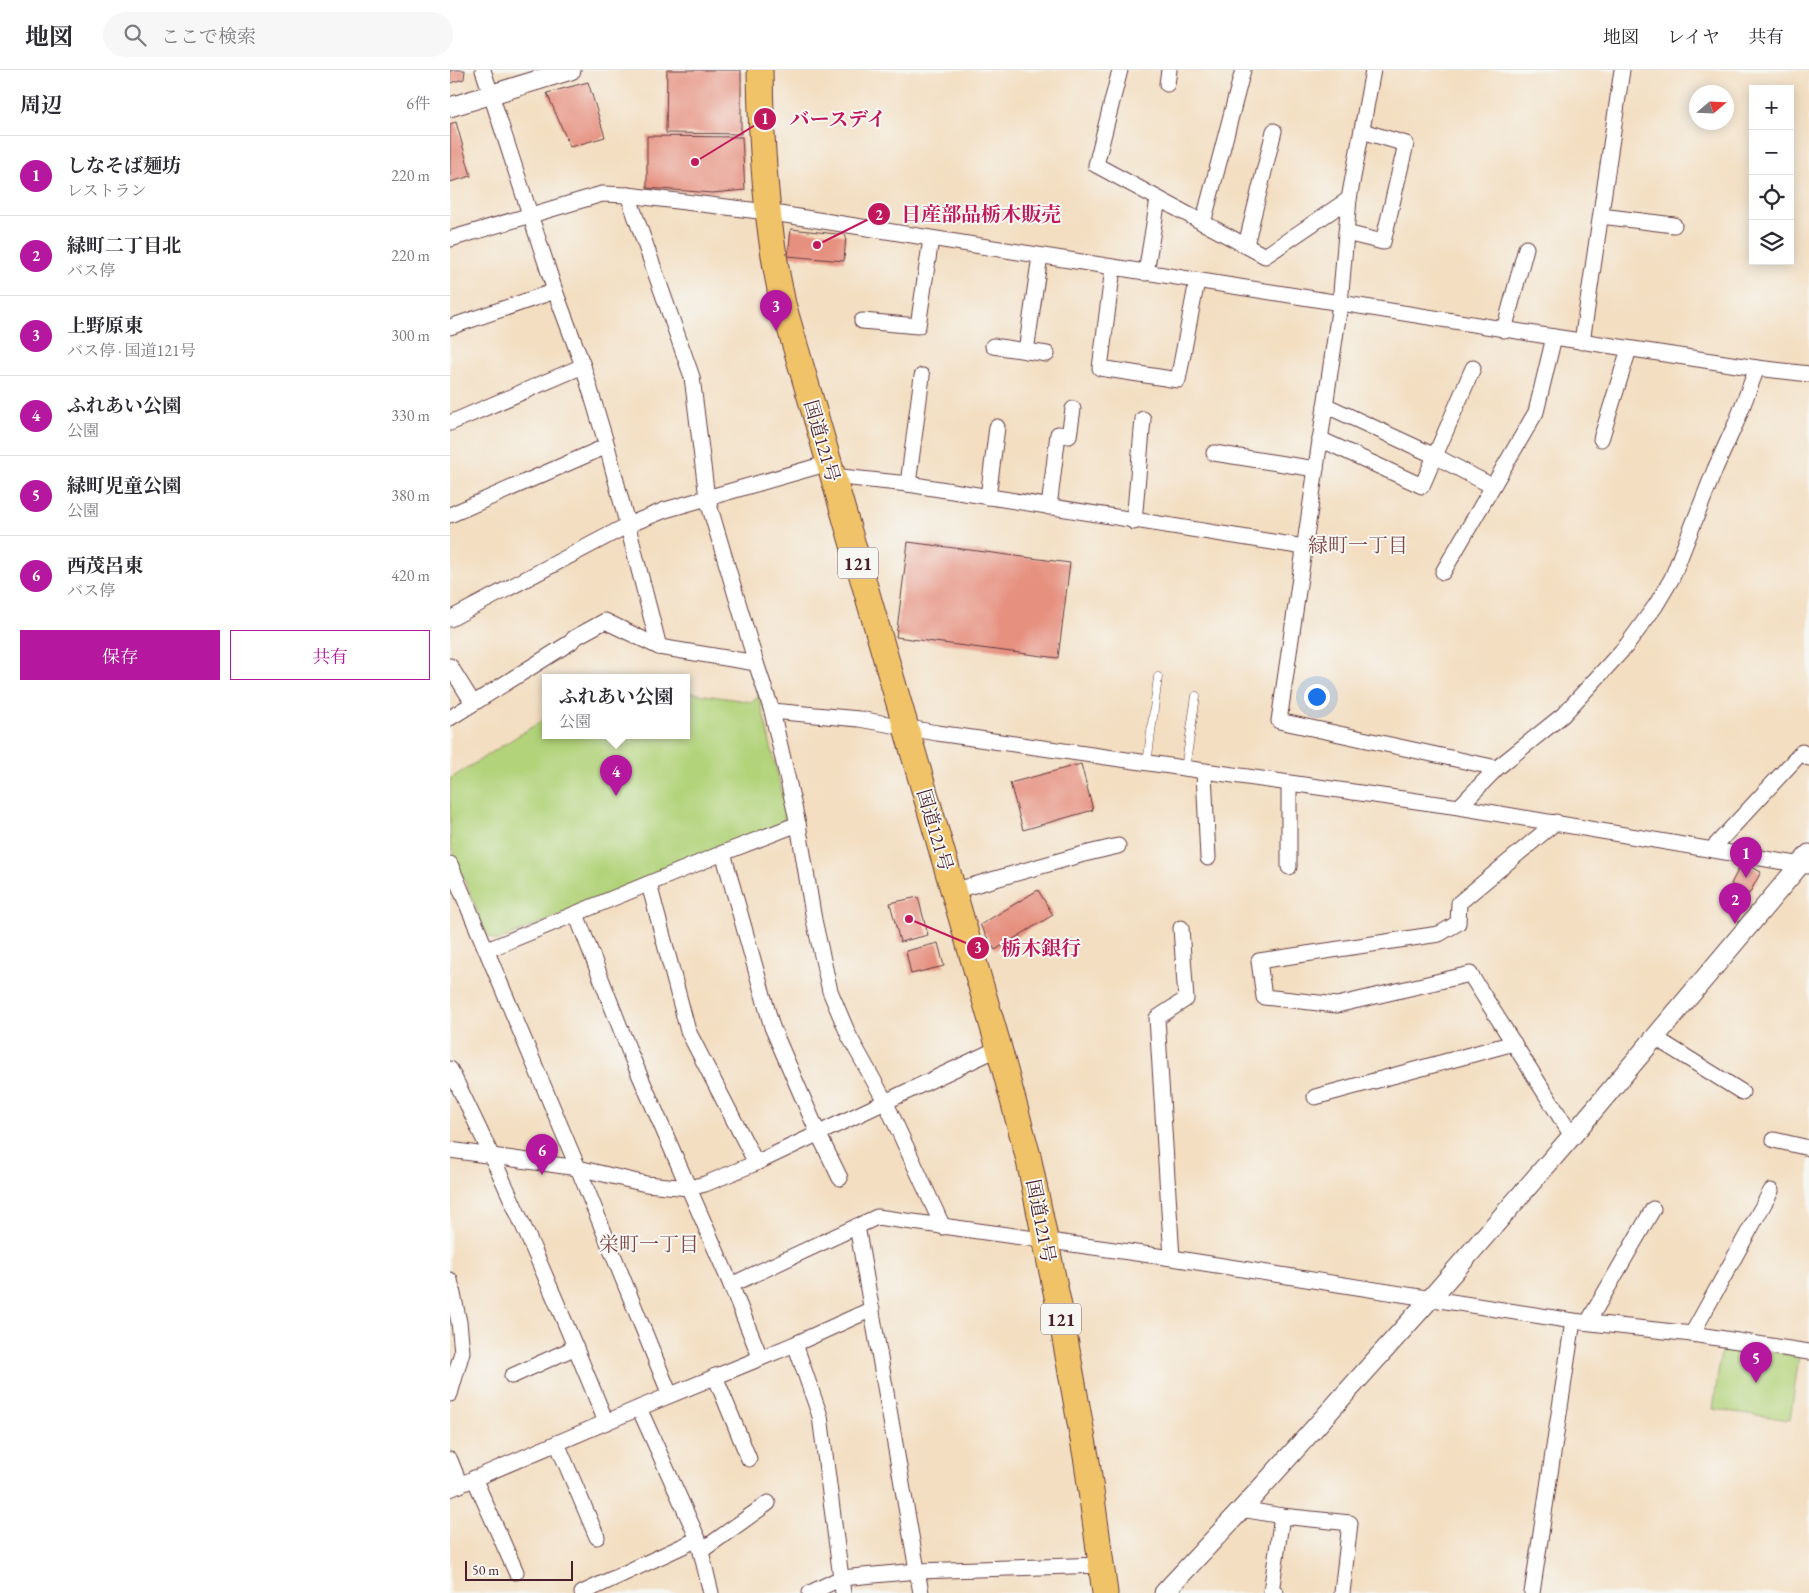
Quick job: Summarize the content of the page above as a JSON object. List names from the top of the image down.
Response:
{
  "streets": {
    "highway": ["国道121号", "121"]
  },
  "districts": ["緑町一丁目", "栄町一丁目"],
  "places": ["バースデイ", "日産部品栃木販売", "栃木銀行"],
  "scale_bar": "50 m",
  "north": "right",
  "page": {
    "header": "地図",
    "search": "ここで検索",
    "nav": ["地図", "レイヤ", "共有"],
    "heading": ["周辺", "6件"],
    "map_buttons": ["+", "−"],
    "list": [
      {
        "mark": "1",
        "name": "しなそば麺坊",
        "note": "レストラン",
        "value": "220 m"
      },
      {
        "mark": "2",
        "name": "緑町二丁目北",
        "note": "バス停",
        "value": "220 m"
      },
      {
        "mark": "3",
        "name": "上野原東",
        "note": "バス停 · 国道121号",
        "value": "300 m"
      },
      {
        "mark": "4",
        "name": "ふれあい公園",
        "note": "公園",
        "value": "330 m"
      },
      {
        "mark": "5",
        "name": "緑町児童公園",
        "note": "公園",
        "value": "380 m"
      },
      {
        "mark": "6",
        "name": "西茂呂東",
        "note": "バス停",
        "value": "420 m"
      }
    ],
    "pins": [
      "3",
      "4",
      "1",
      "2",
      "6",
      "5"
    ],
    "buttons": ["保存", "共有"],
    "popup": ["ふれあい公園", "公園"],
    "scale": "50 m"
  }
}
